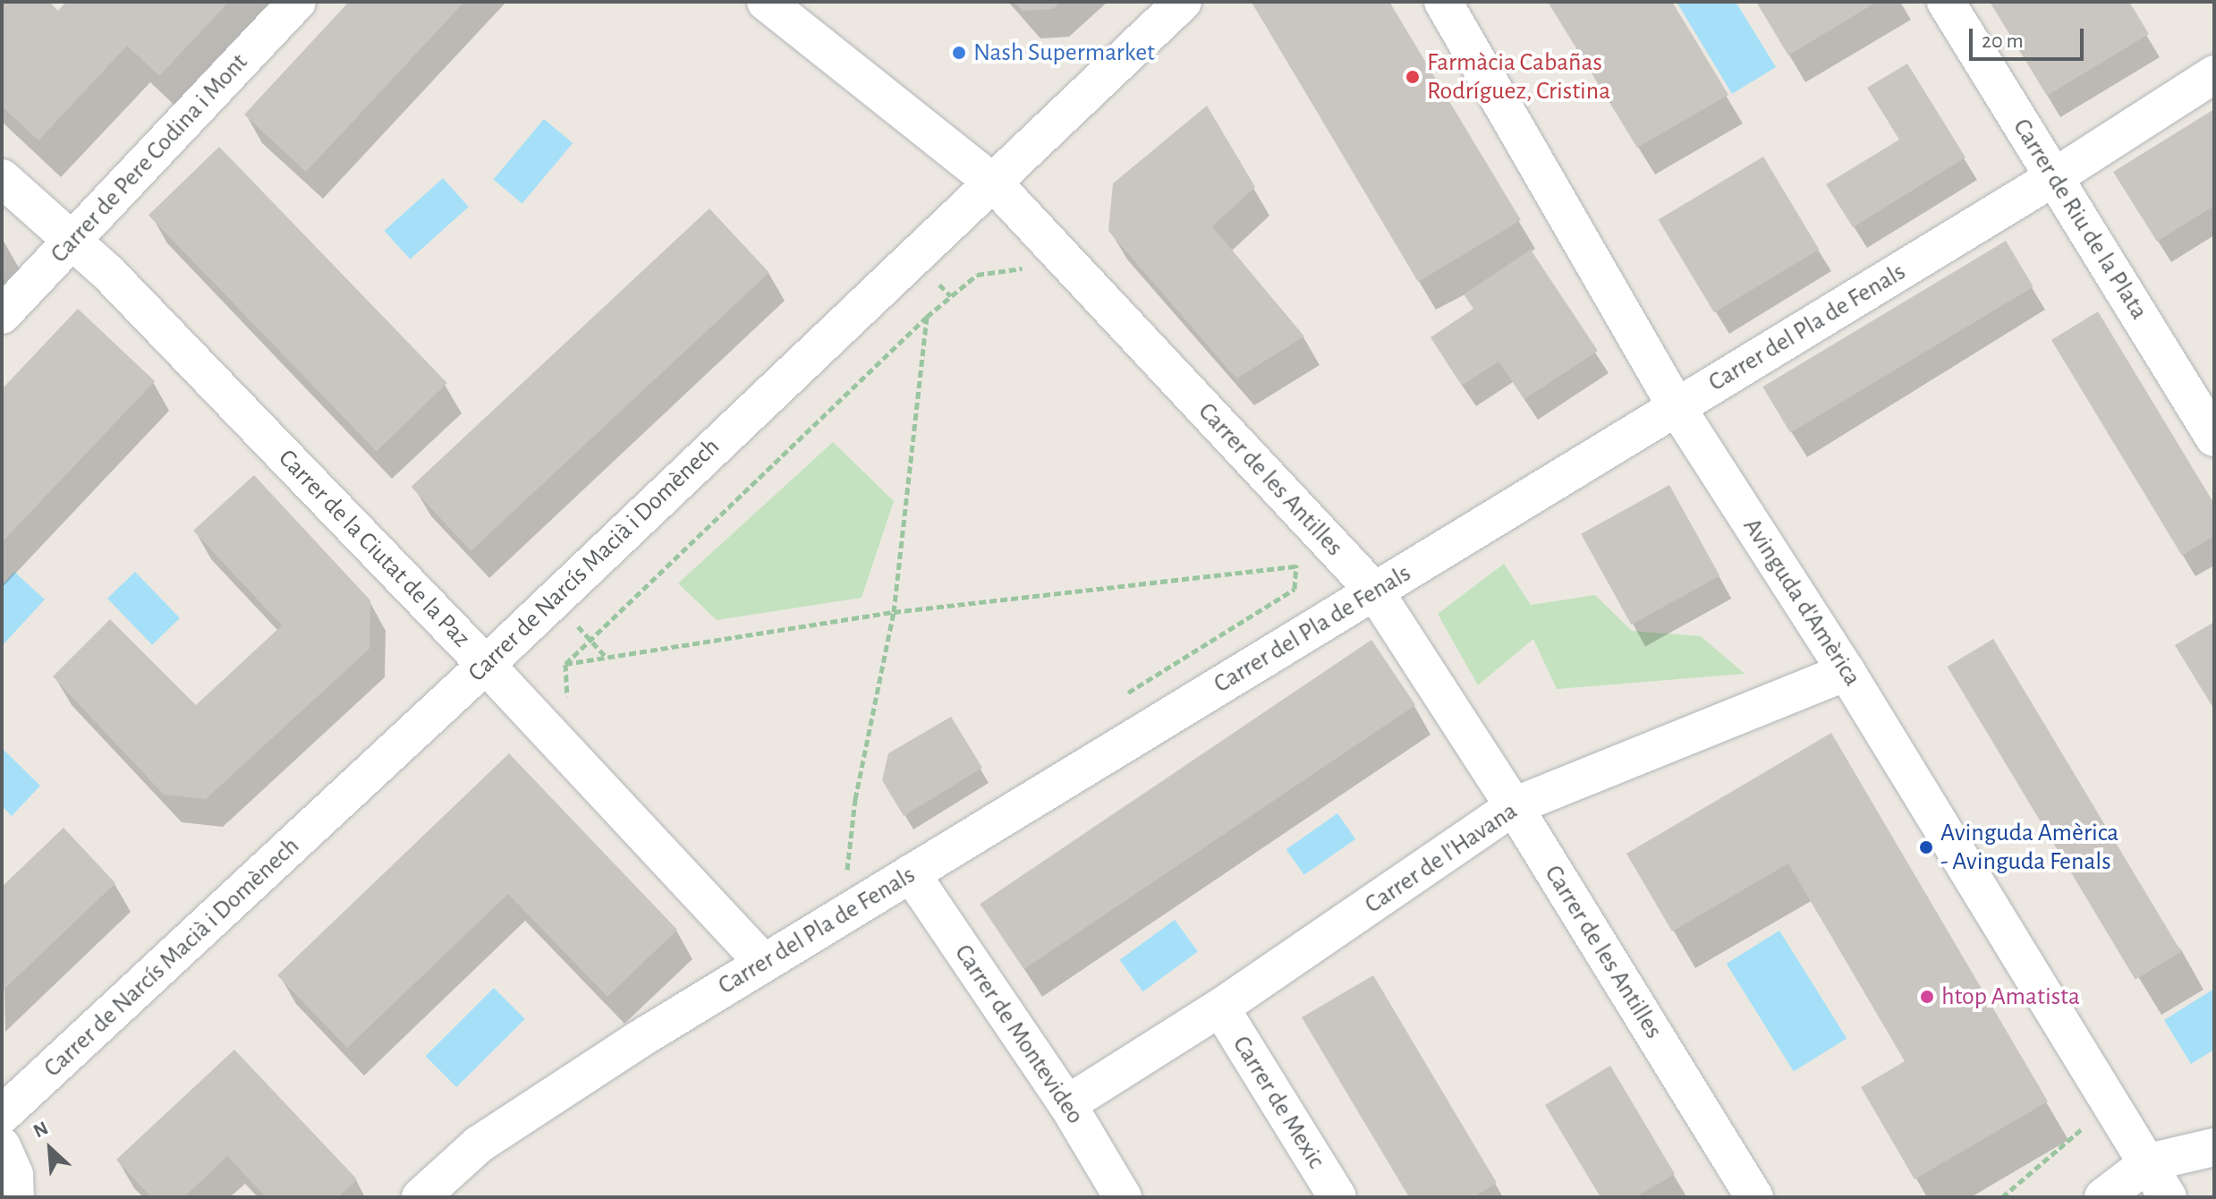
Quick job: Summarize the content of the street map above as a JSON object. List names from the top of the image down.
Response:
{
  "streets": {
    "street": [
      "Carrer de Pere Codina i Mont",
      "Carrer de Riu de la Plata",
      "Carrer del Pla de Fenals",
      "Carrer de les Antilles",
      "Carrer de la Ciutat de la Paz",
      "Carrer de Narcís Macià i Domènech",
      "Avinguda d'Amèrica",
      "Carrer de l'Havana",
      "Carrer de Montevideo",
      "Carrer de Mexic"
    ]
  },
  "crossings": [
    ["Carrer de Pere Codina i Mont", "Carrer de la Ciutat de la Paz"],
    ["Carrer de Riu de la Plata", "Carrer del Pla de Fenals"],
    ["Carrer del Pla de Fenals", "Carrer de les Antilles"],
    ["Carrer del Pla de Fenals", "Carrer de la Ciutat de la Paz"],
    ["Carrer del Pla de Fenals", "Avinguda d'Amèrica"],
    ["Carrer del Pla de Fenals", "Carrer de Montevideo"],
    ["Carrer de les Antilles", "Carrer de Narcís Macià i Domènech"],
    ["Carrer de les Antilles", "Carrer de l'Havana"],
    ["Carrer de la Ciutat de la Paz", "Carrer de Narcís Macià i Domènech"],
    ["Avinguda d'Amèrica", "Carrer de l'Havana"],
    ["Carrer de l'Havana", "Carrer de Montevideo"],
    ["Carrer de l'Havana", "Carrer de Mexic"]
  ],
  "places": [
    "Nash Supermarket",
    "Farmàcia Cabañas Rodríguez, Cristina",
    "Avinguda Amèrica - Avinguda Fenals",
    "htop Amatista"
  ],
  "scale_bar": "20 m",
  "north": "top left"
}
